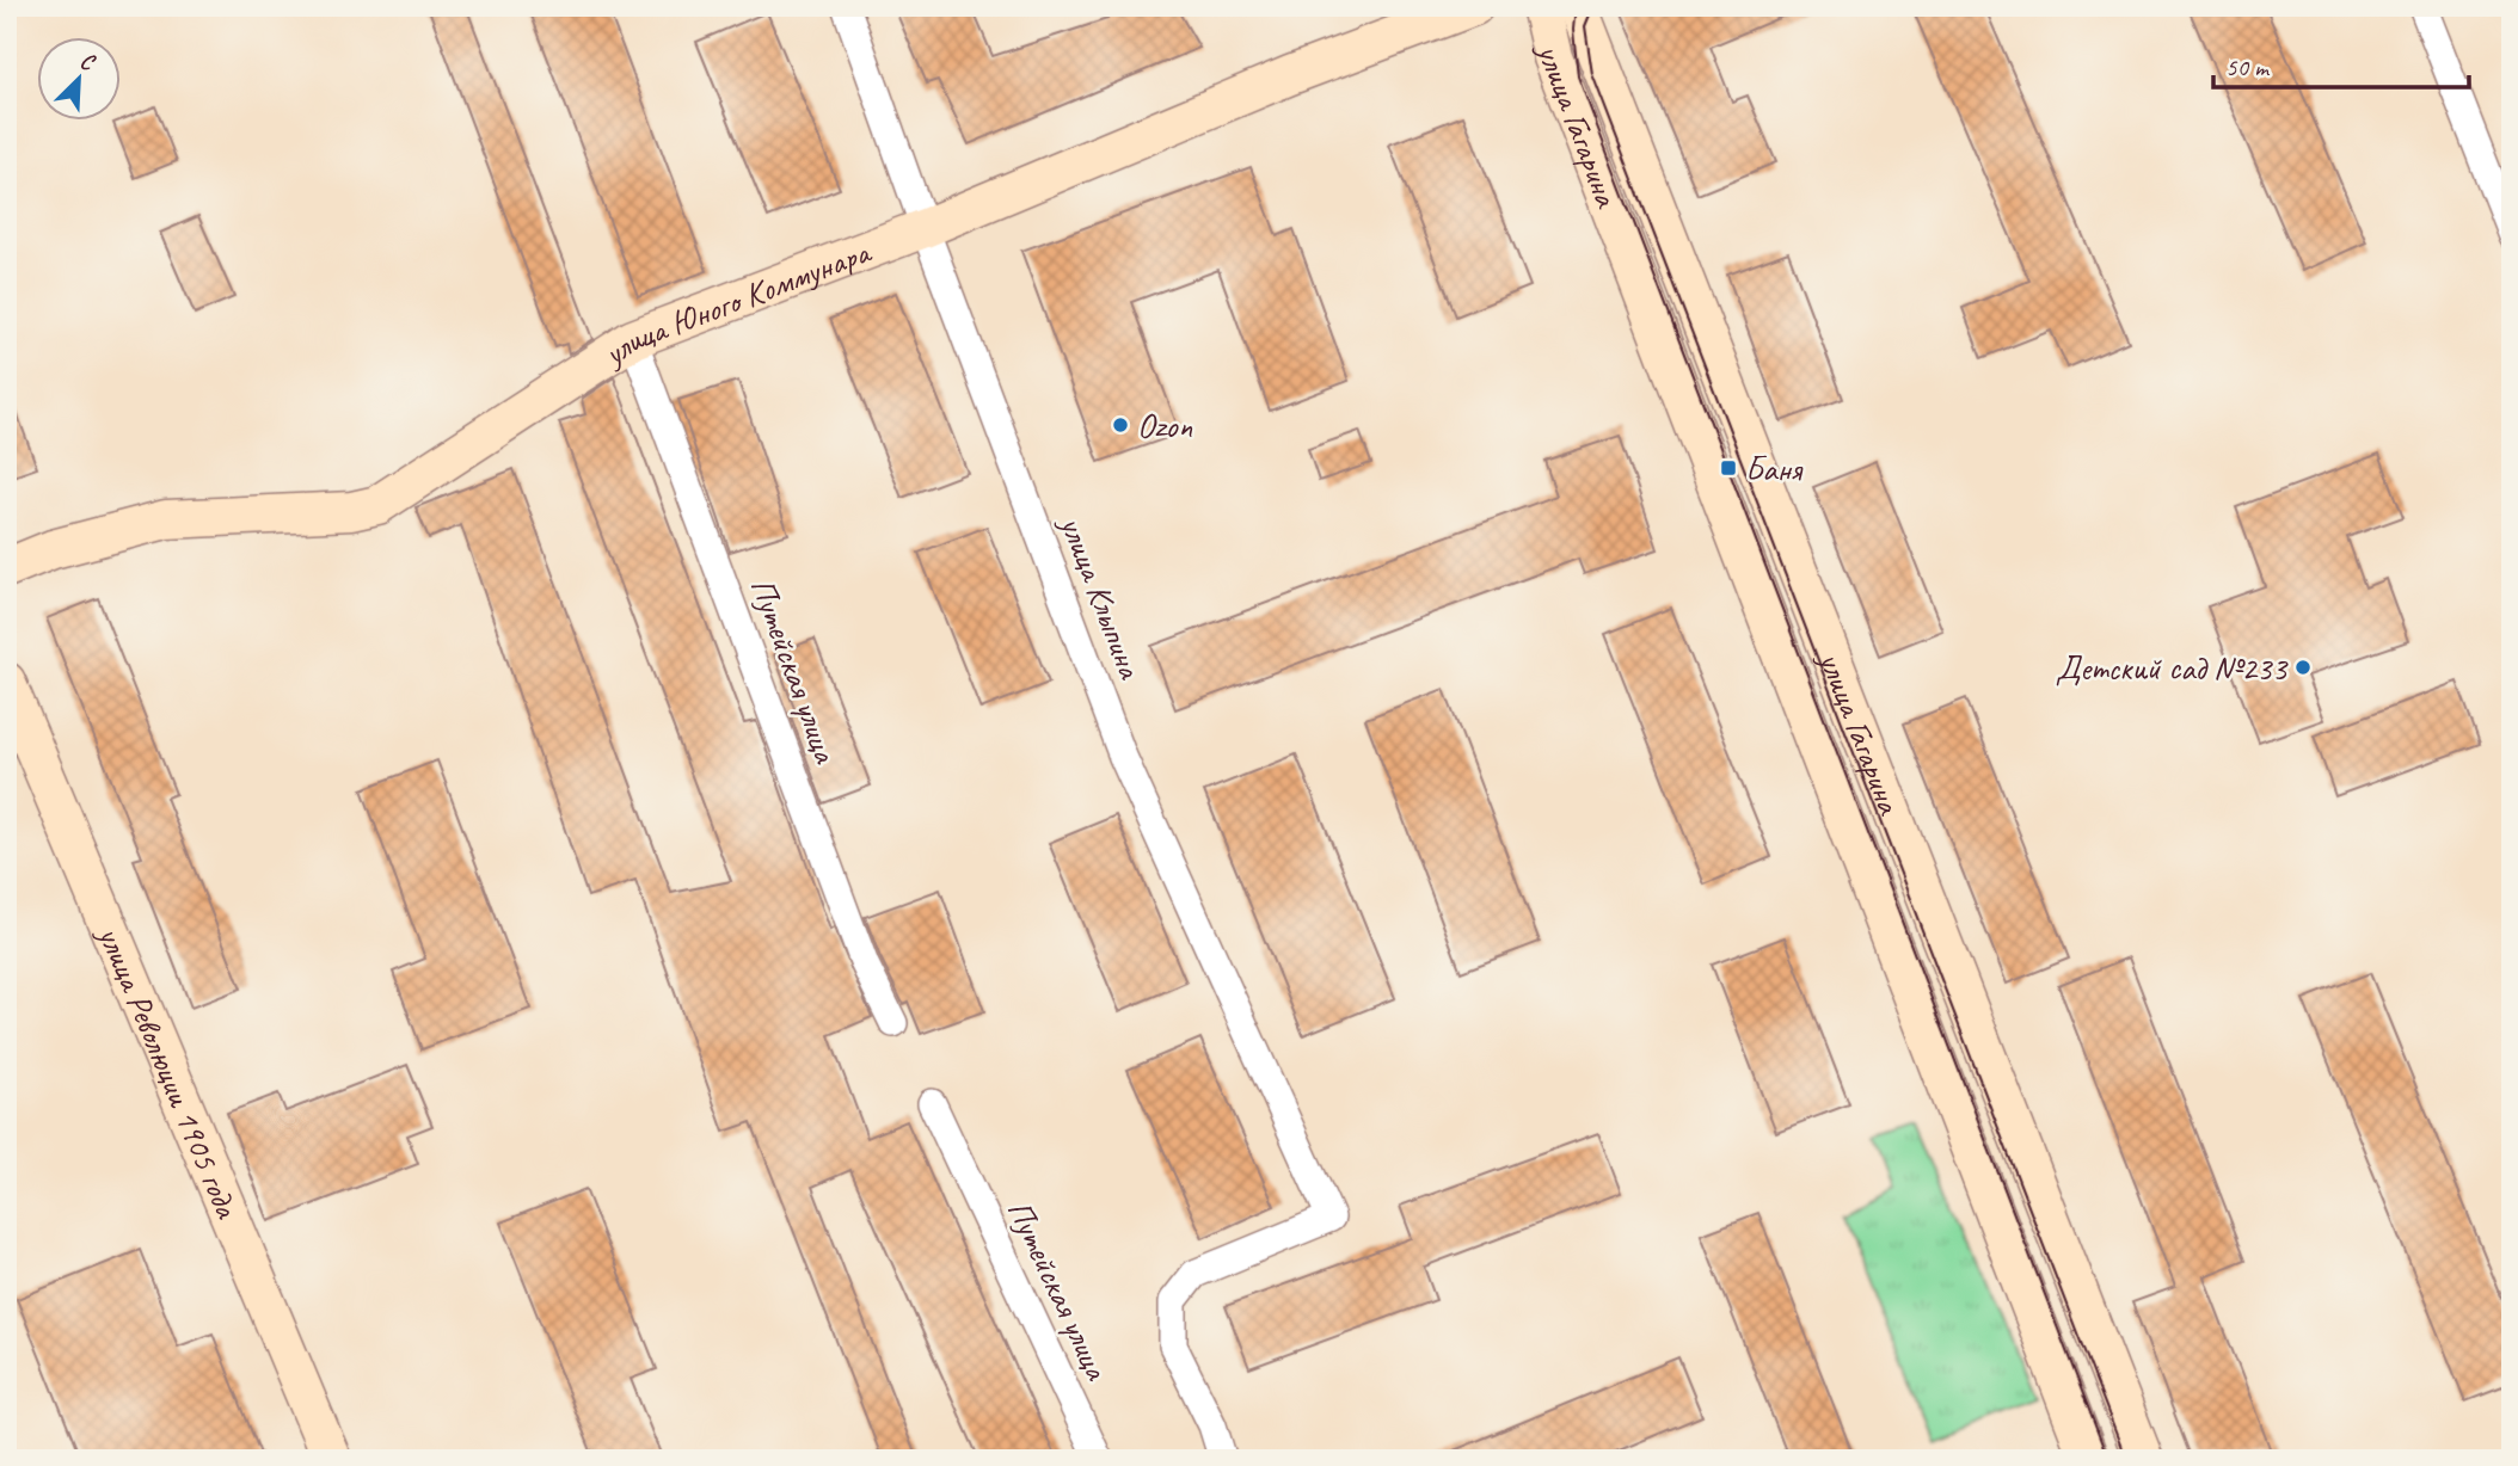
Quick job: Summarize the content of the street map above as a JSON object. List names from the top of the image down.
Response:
{
  "streets": {
    "street": [
      "улица Гагарина",
      "улица Юного Коммунара",
      "улица Клыпина",
      "Путейская улица",
      "улица Революции 1905 года"
    ]
  },
  "crossings": [
    ["улица Юного Коммунара", "улица Клыпина"],
    ["улица Юного Коммунара", "Путейская улица"]
  ],
  "places": {
    "other": ["Ozon", "Детский сад №233"],
    "transit": ["Баня"]
  },
  "scale_bar": "50 m",
  "north": "top right"
}
